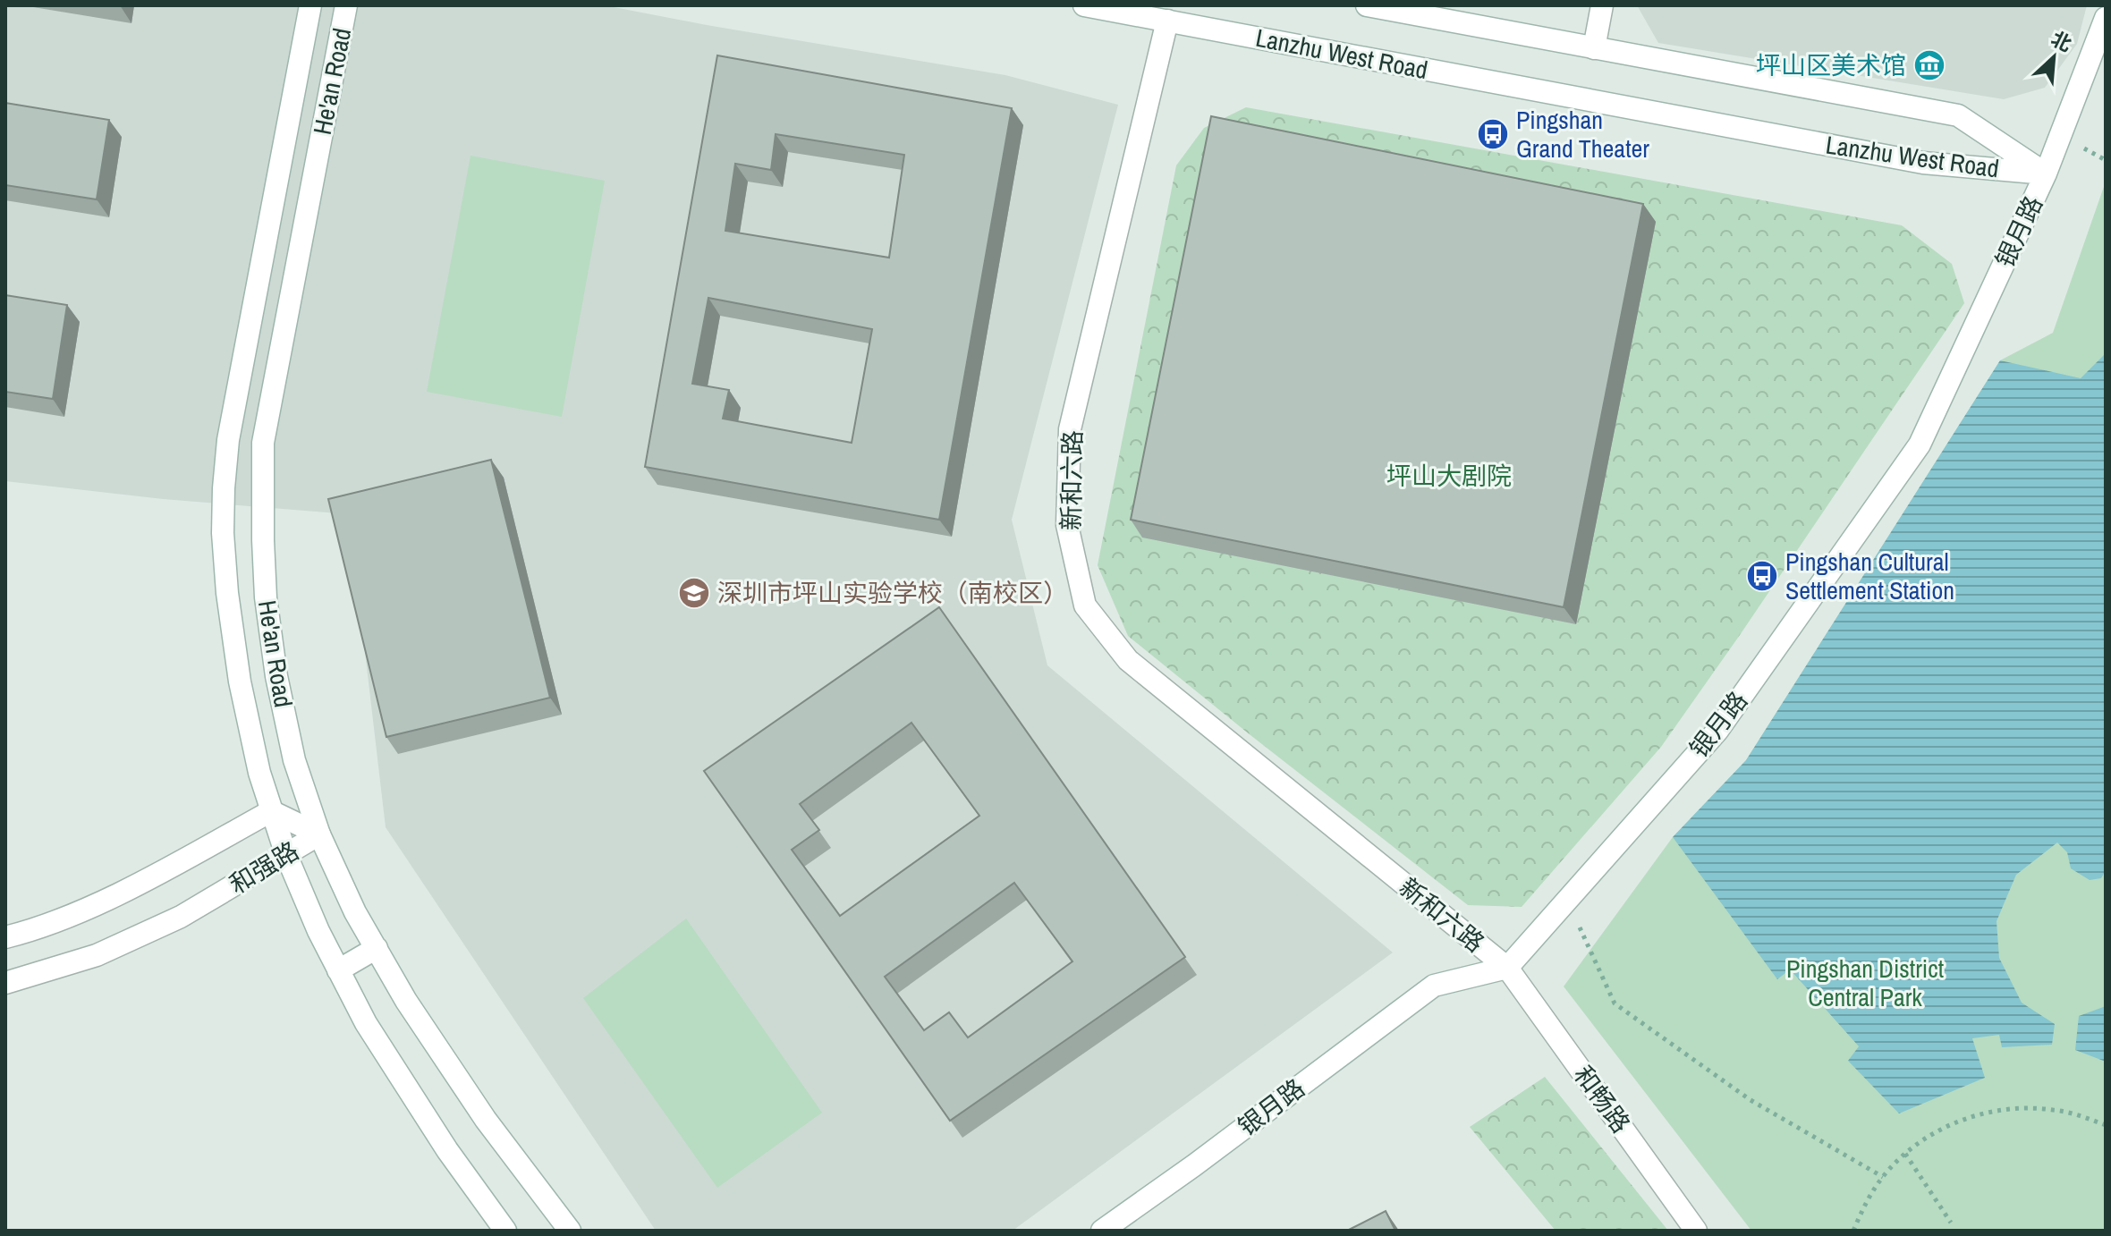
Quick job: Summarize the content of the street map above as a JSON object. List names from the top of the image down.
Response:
{
  "streets": {
    "street": [
      "Lanzhu West Road",
      "He'an Road",
      "银月路",
      "新和六路",
      "和强路",
      "和畅路"
    ]
  },
  "crossings": [
    ["Lanzhu West Road", "银月路"],
    ["Lanzhu West Road", "新和六路"],
    ["He'an Road", "和强路"],
    ["银月路", "新和六路"],
    ["银月路", "和畅路"],
    ["新和六路", "和畅路"]
  ],
  "parks": ["坪山大剧院", "Pingshan District Central Park"],
  "places": {
    "museum": ["坪山区美术馆"],
    "bus stop": ["Pingshan Grand Theater", "Pingshan Cultural Settlement Station"],
    "school or university": ["深圳市坪山实验学校（南校区）"]
  },
  "north": "top right"
}
